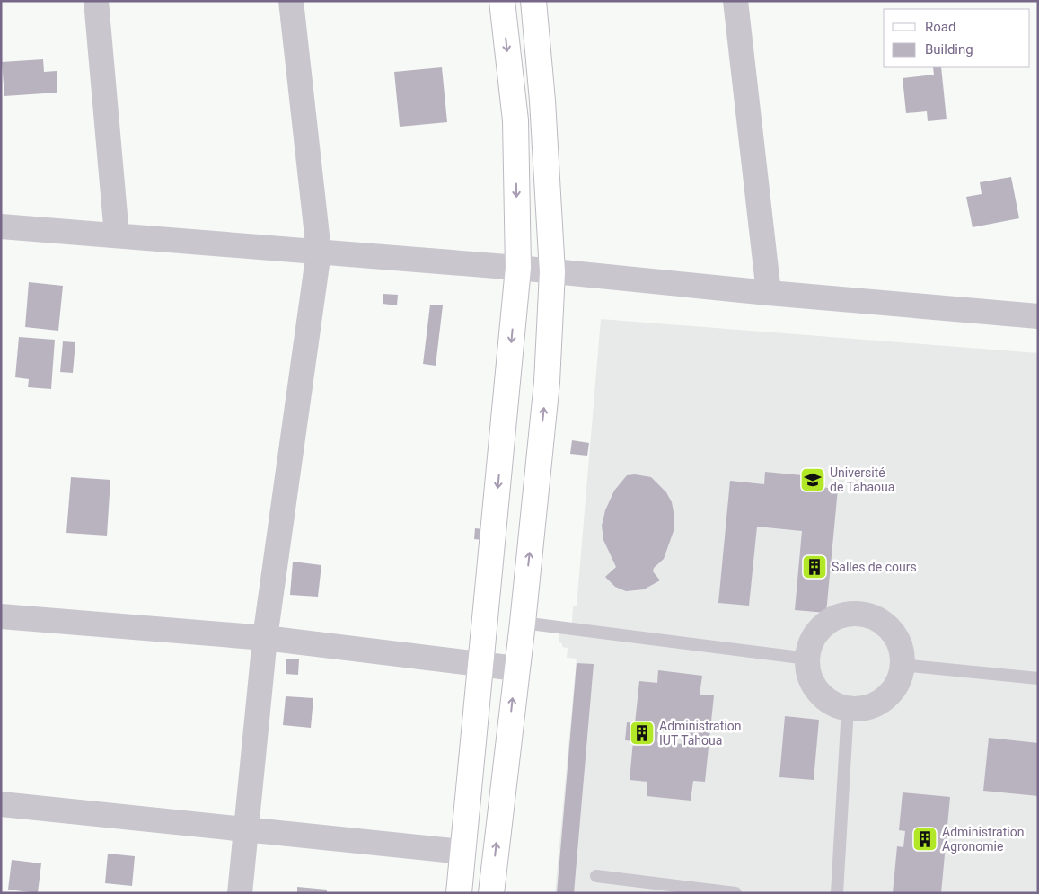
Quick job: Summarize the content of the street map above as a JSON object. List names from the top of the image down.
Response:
{
  "places": {
    "school or university": ["Université de Tahaoua"],
    "building": ["Salles de cours", "Administration IUT Tahoua", "Administration Agronomie"]
  },
  "legend": ["Road", "Building"]
}
